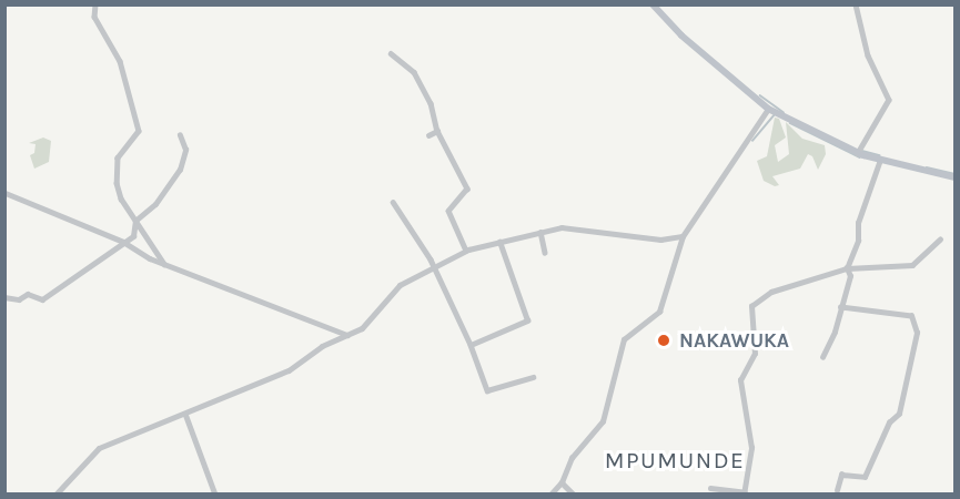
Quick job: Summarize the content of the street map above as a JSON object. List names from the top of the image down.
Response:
{
  "districts": ["MPUMUNDE"],
  "places": ["NAKAWUKA"]
}
